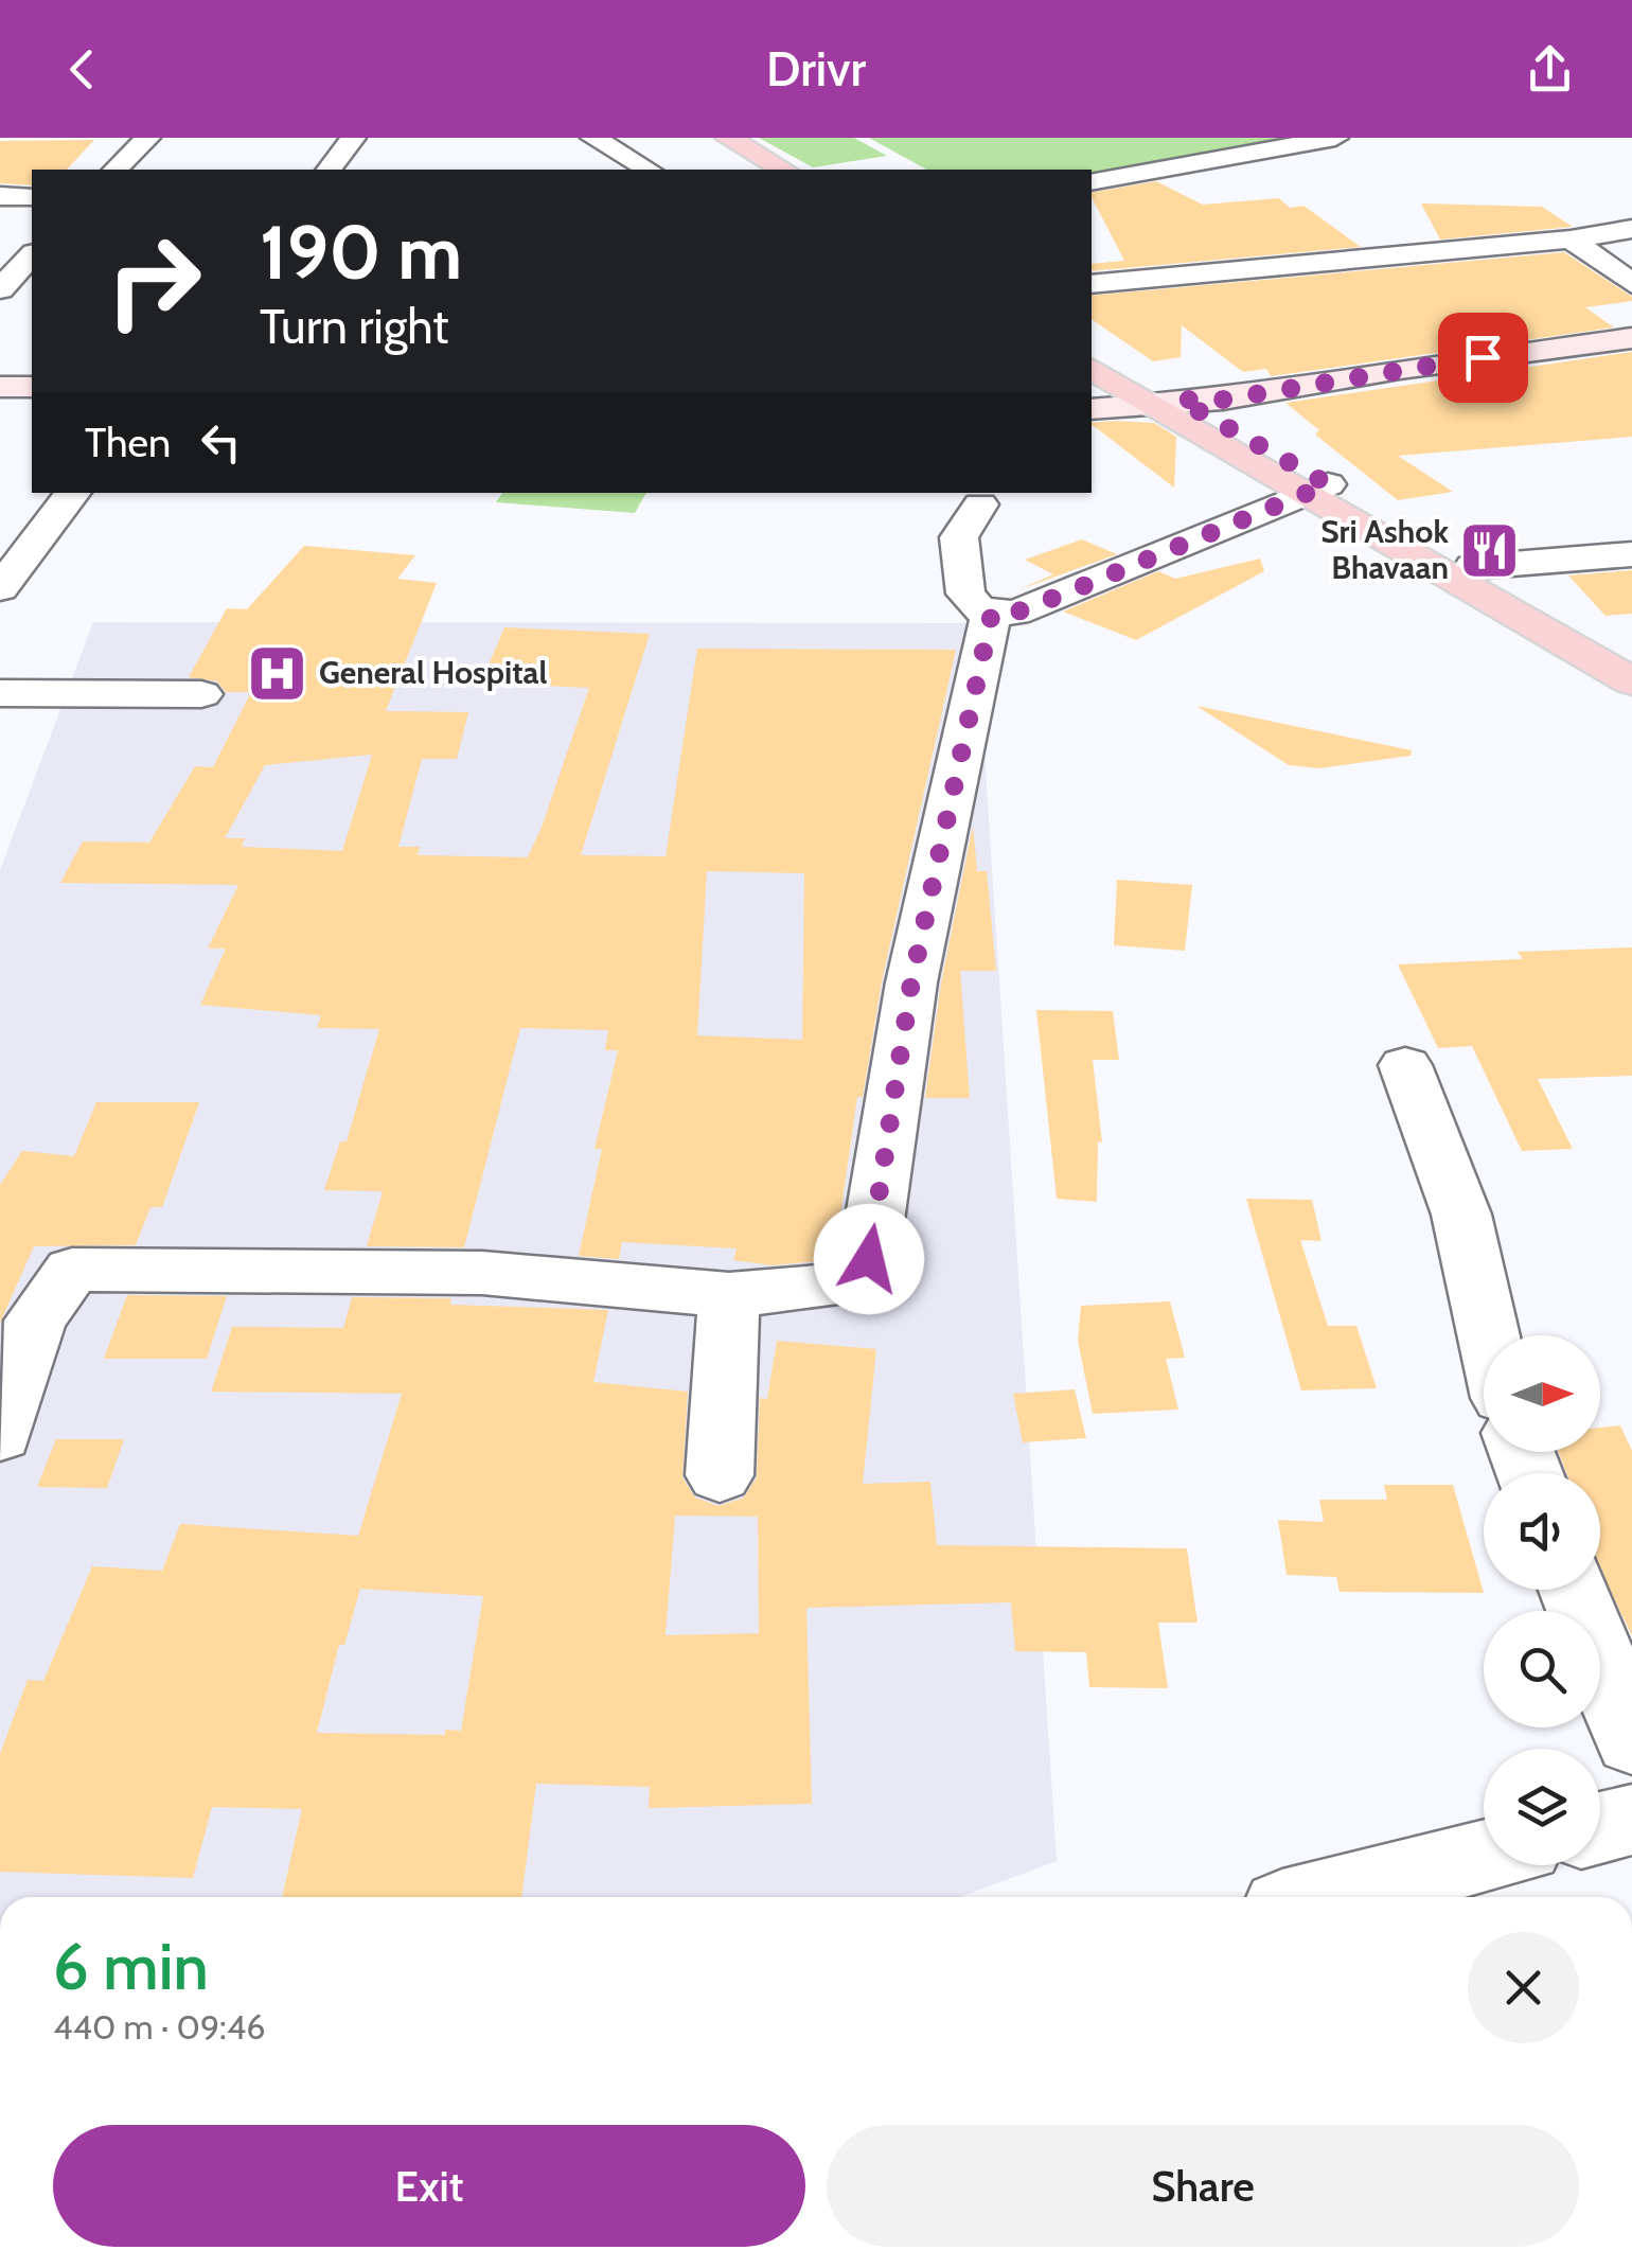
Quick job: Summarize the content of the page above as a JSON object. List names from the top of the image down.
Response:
{
  "places": {
    "restaurant": ["Sri Ashok Bhavaan"],
    "hospital": ["General Hospital"]
  },
  "north": "right",
  "page": {
    "header": "Drivr",
    "turn": ["190 m", "Turn right"],
    "then": "Then",
    "heading": ["6 min", "440 m · 09:46"],
    "buttons": ["Exit", "Share"]
  }
}
